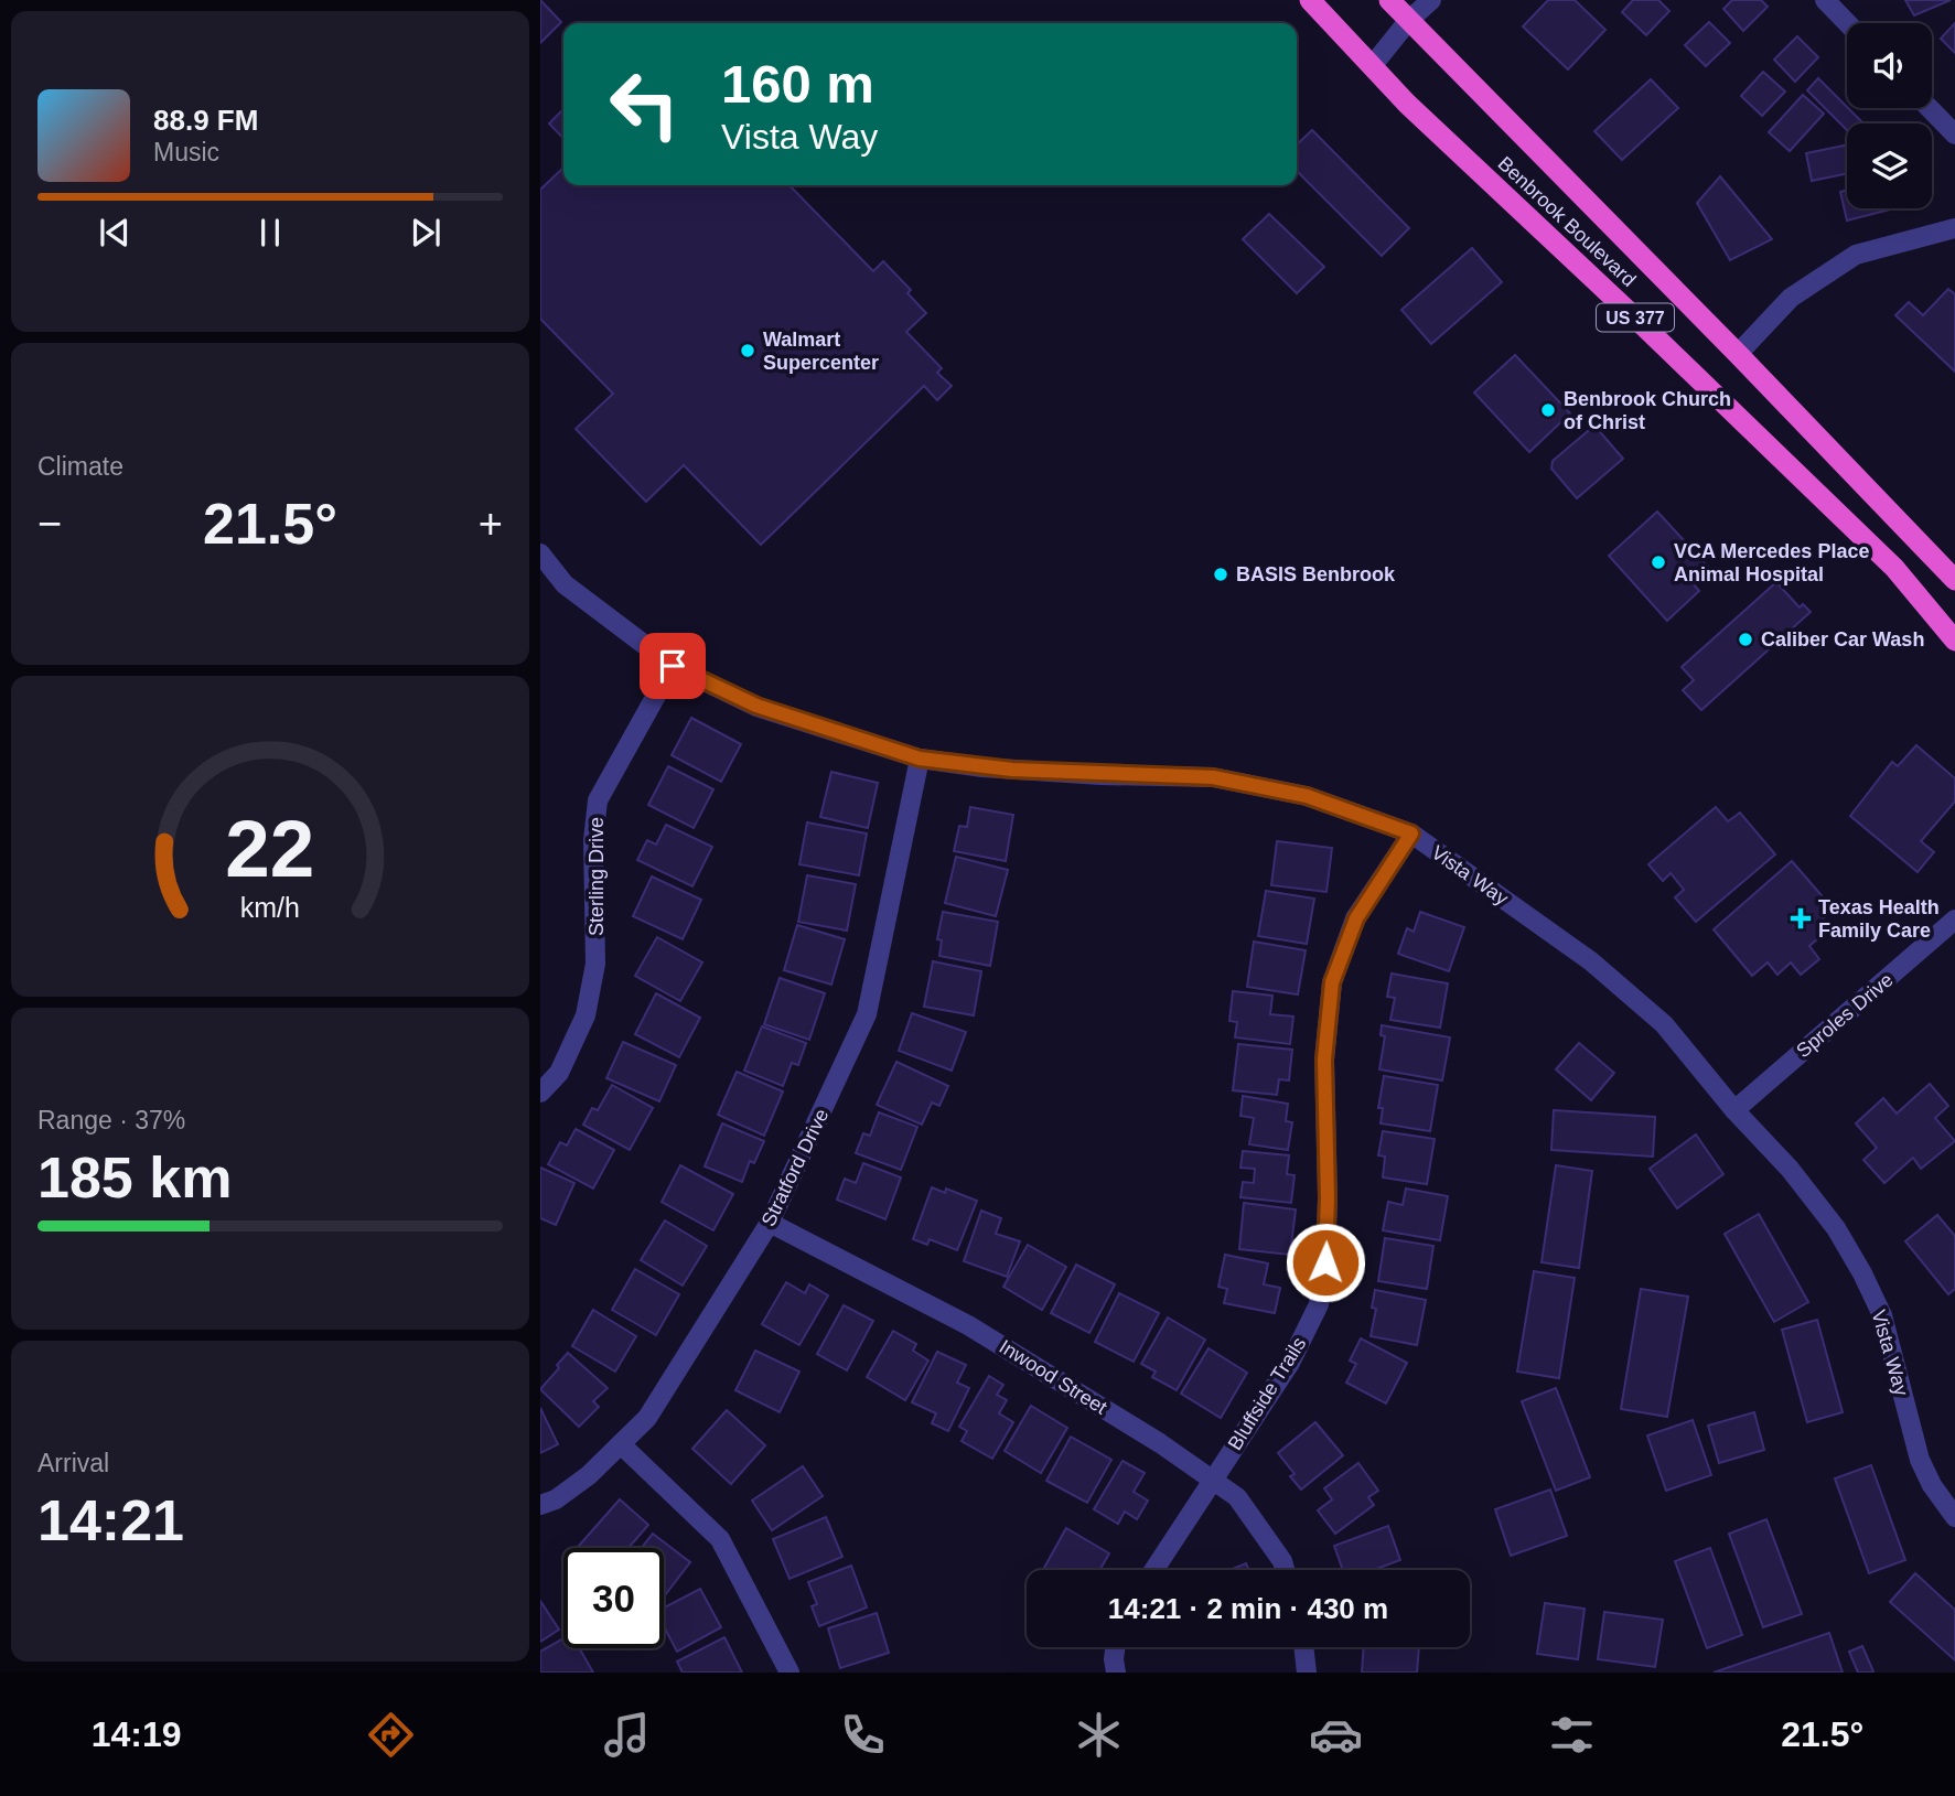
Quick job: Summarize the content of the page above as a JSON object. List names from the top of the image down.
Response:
{
  "streets": {
    "highway": ["Benbrook Boulevard", "US 377"],
    "street": [
      "Vista Way",
      "Sterling Drive",
      "Sproles Drive",
      "Stratford Drive",
      "Inwood Street",
      "Bluffside Trails"
    ]
  },
  "crossings": [
    ["Vista Way", "Sterling Drive"],
    ["Vista Way", "Sproles Drive"],
    ["Vista Way", "Stratford Drive"],
    ["Vista Way", "Bluffside Trails"],
    ["Stratford Drive", "Inwood Street"],
    ["Inwood Street", "Bluffside Trails"]
  ],
  "places": {
    "other": [
      "Walmart Supercenter",
      "Benbrook Church of Christ",
      "VCA Mercedes Place Animal Hospital",
      "BASIS Benbrook",
      "Caliber Car Wash"
    ],
    "health": ["Texas Health Family Care"]
  },
  "page": {
    "turn": ["160 m", "Vista Way"],
    "song": ["88.9 FM", "Music"],
    "tile": [
      "Climate",
      ["Range · 37%", "185 km"],
      ["Arrival", "14:21"]
    ],
    "heat": ["−", "21.5°", "+"],
    "limit": "30",
    "trip": "14:21 · 2 min · 430 m",
    "tabs": ["14:19", "21.5°"],
    "gauge": ["22", "km/h"]
  }
}
